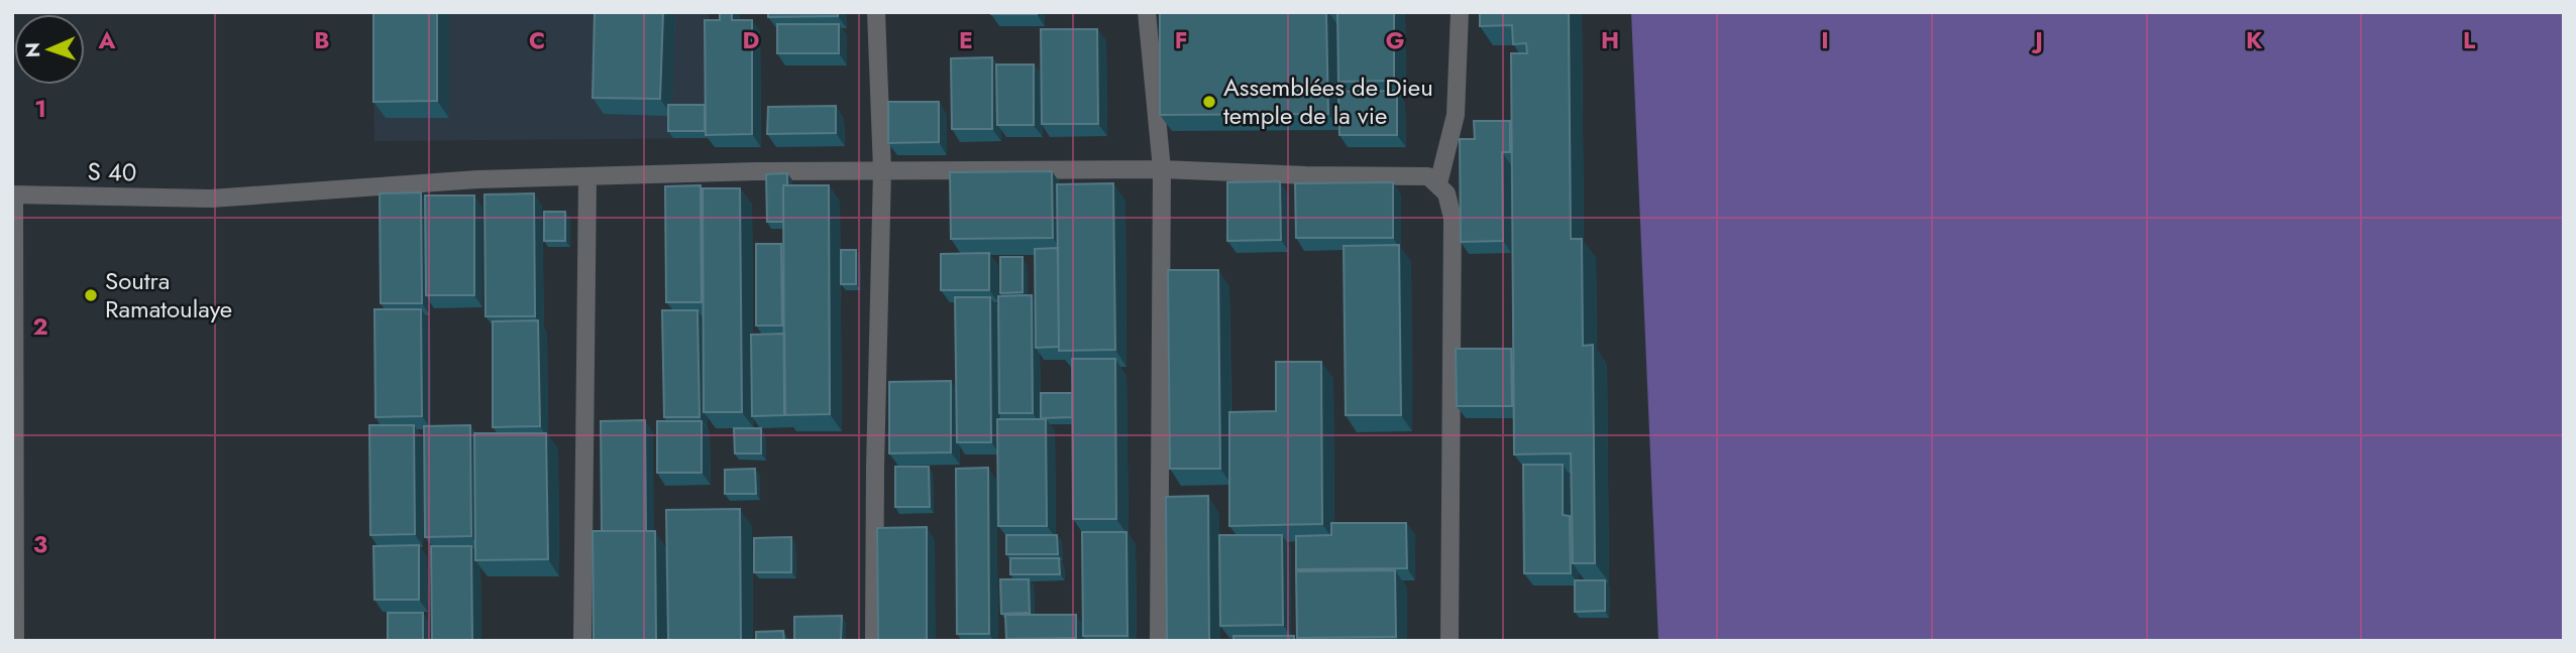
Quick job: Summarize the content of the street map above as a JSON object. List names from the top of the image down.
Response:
{
  "streets": {
    "street": ["S 40"]
  },
  "places": ["Assemblées de Dieu temple de la vie", "Soutra Ramatoulaye"],
  "north": "left",
  "grid": {
    "columns": [
      "A",
      "B",
      "C",
      "D",
      "E",
      "F",
      "G",
      "H",
      "I",
      "J",
      "K",
      "L"
    ],
    "rows": ["1", "2", "3"]
  }
}
